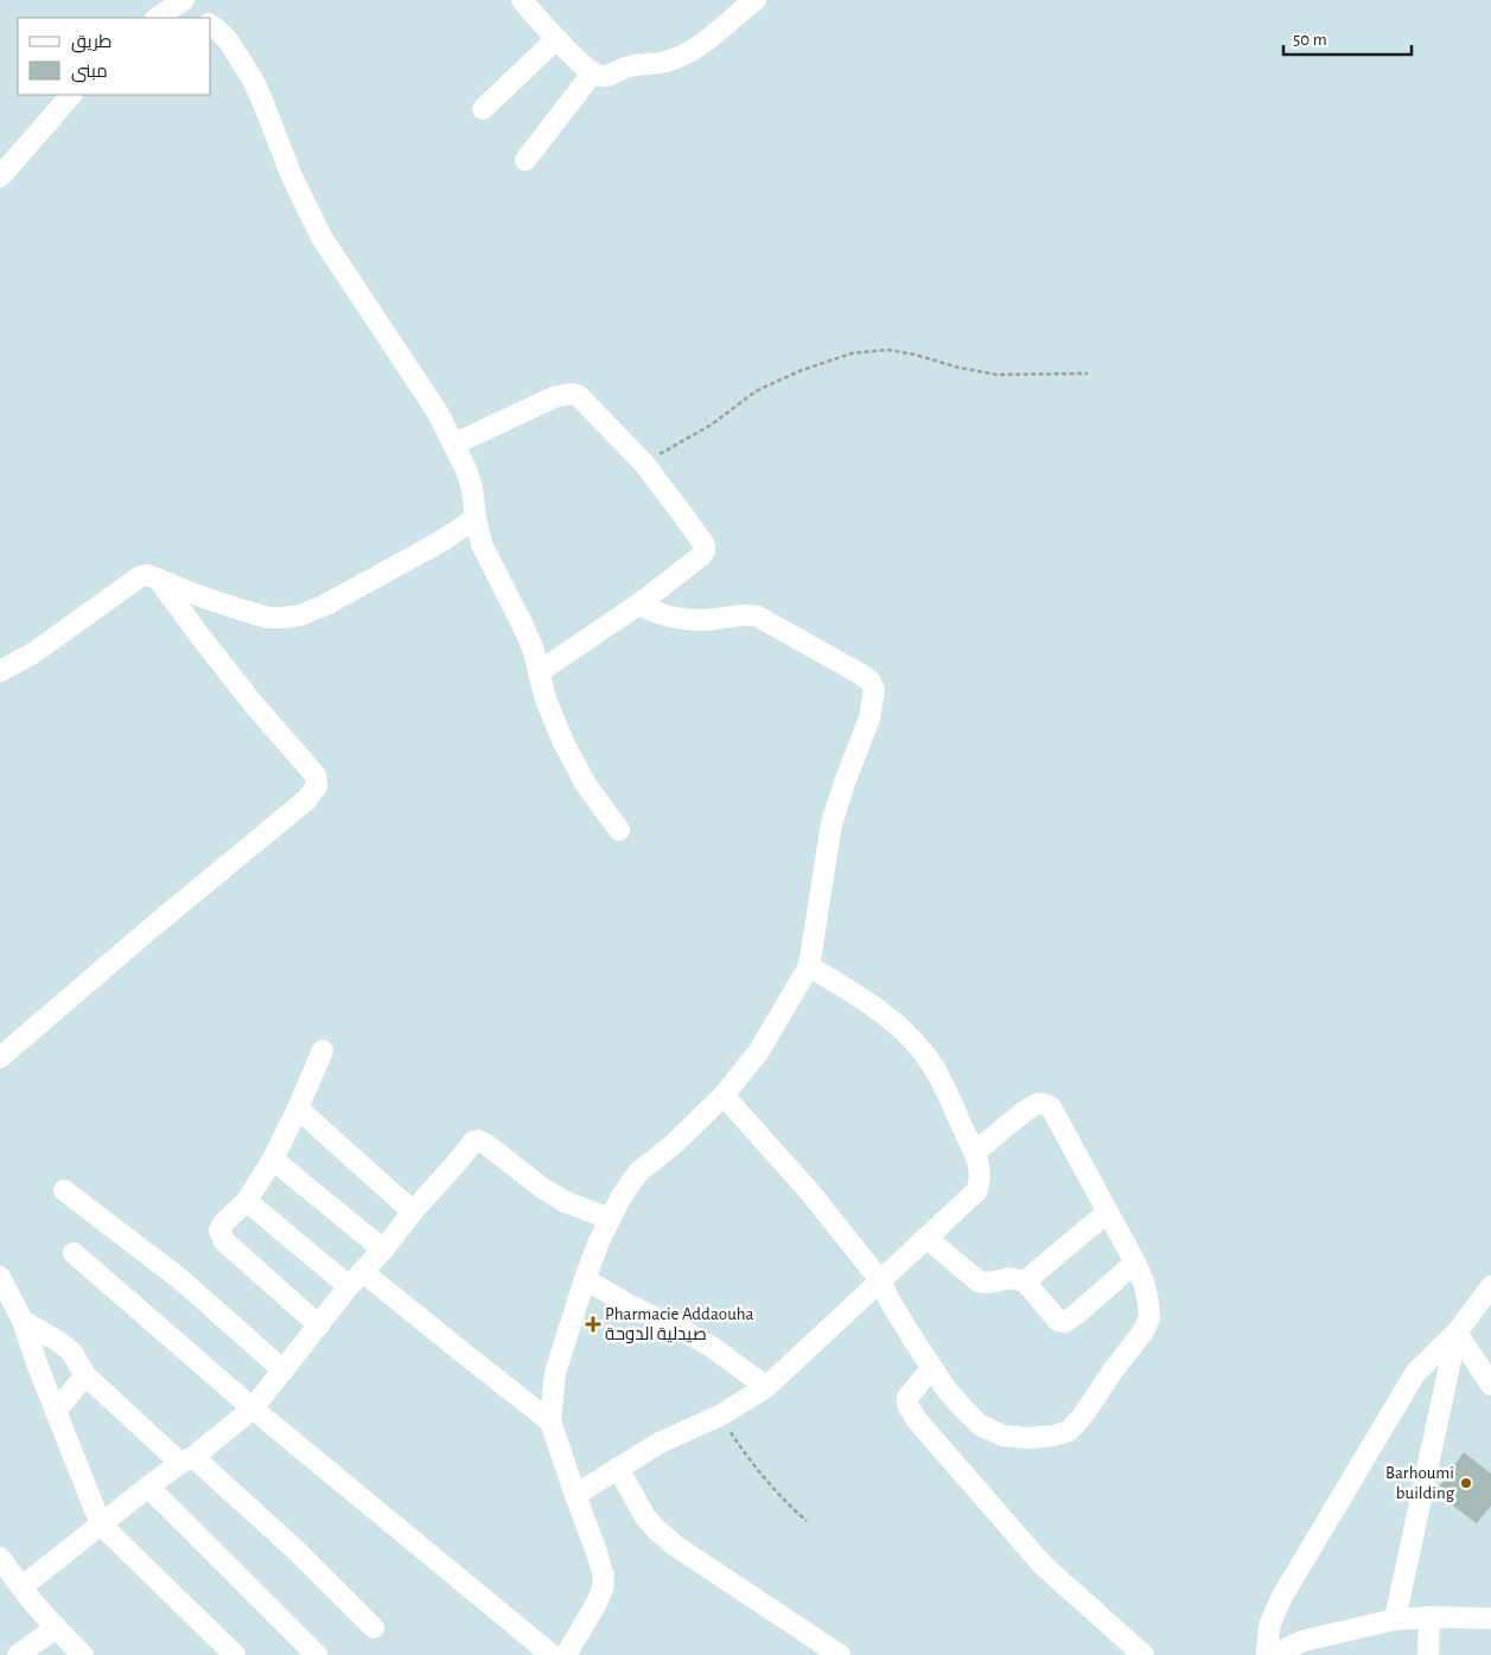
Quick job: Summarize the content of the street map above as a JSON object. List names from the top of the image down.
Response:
{
  "places": {
    "health": ["Pharmacie Addaouha صيدلية الدوحة"],
    "other": ["Barhoumi building"]
  },
  "legend": ["طريق", "مبنى"],
  "scale_bar": "50 m"
}
